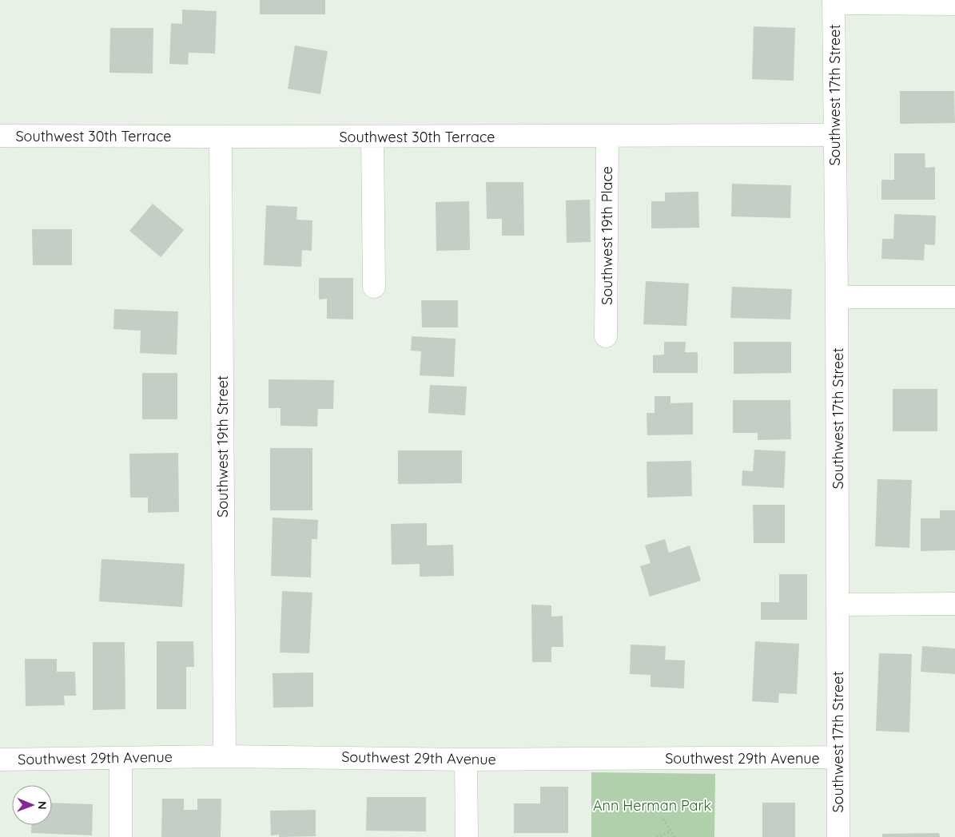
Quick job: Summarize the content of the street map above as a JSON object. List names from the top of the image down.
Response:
{
  "streets": {
    "street": [
      "Southwest 17th Street",
      "Southwest 30th Terrace",
      "Southwest 19th Place",
      "Southwest 19th Street",
      "Southwest 29th Avenue"
    ]
  },
  "crossings": [
    ["Southwest 17th Street", "Southwest 30th Terrace"],
    ["Southwest 17th Street", "Southwest 29th Avenue"],
    ["Southwest 30th Terrace", "Southwest 19th Place"],
    ["Southwest 30th Terrace", "Southwest 19th Street"],
    ["Southwest 19th Street", "Southwest 29th Avenue"]
  ],
  "parks": ["Ann Herman Park"],
  "north": "right"
}
